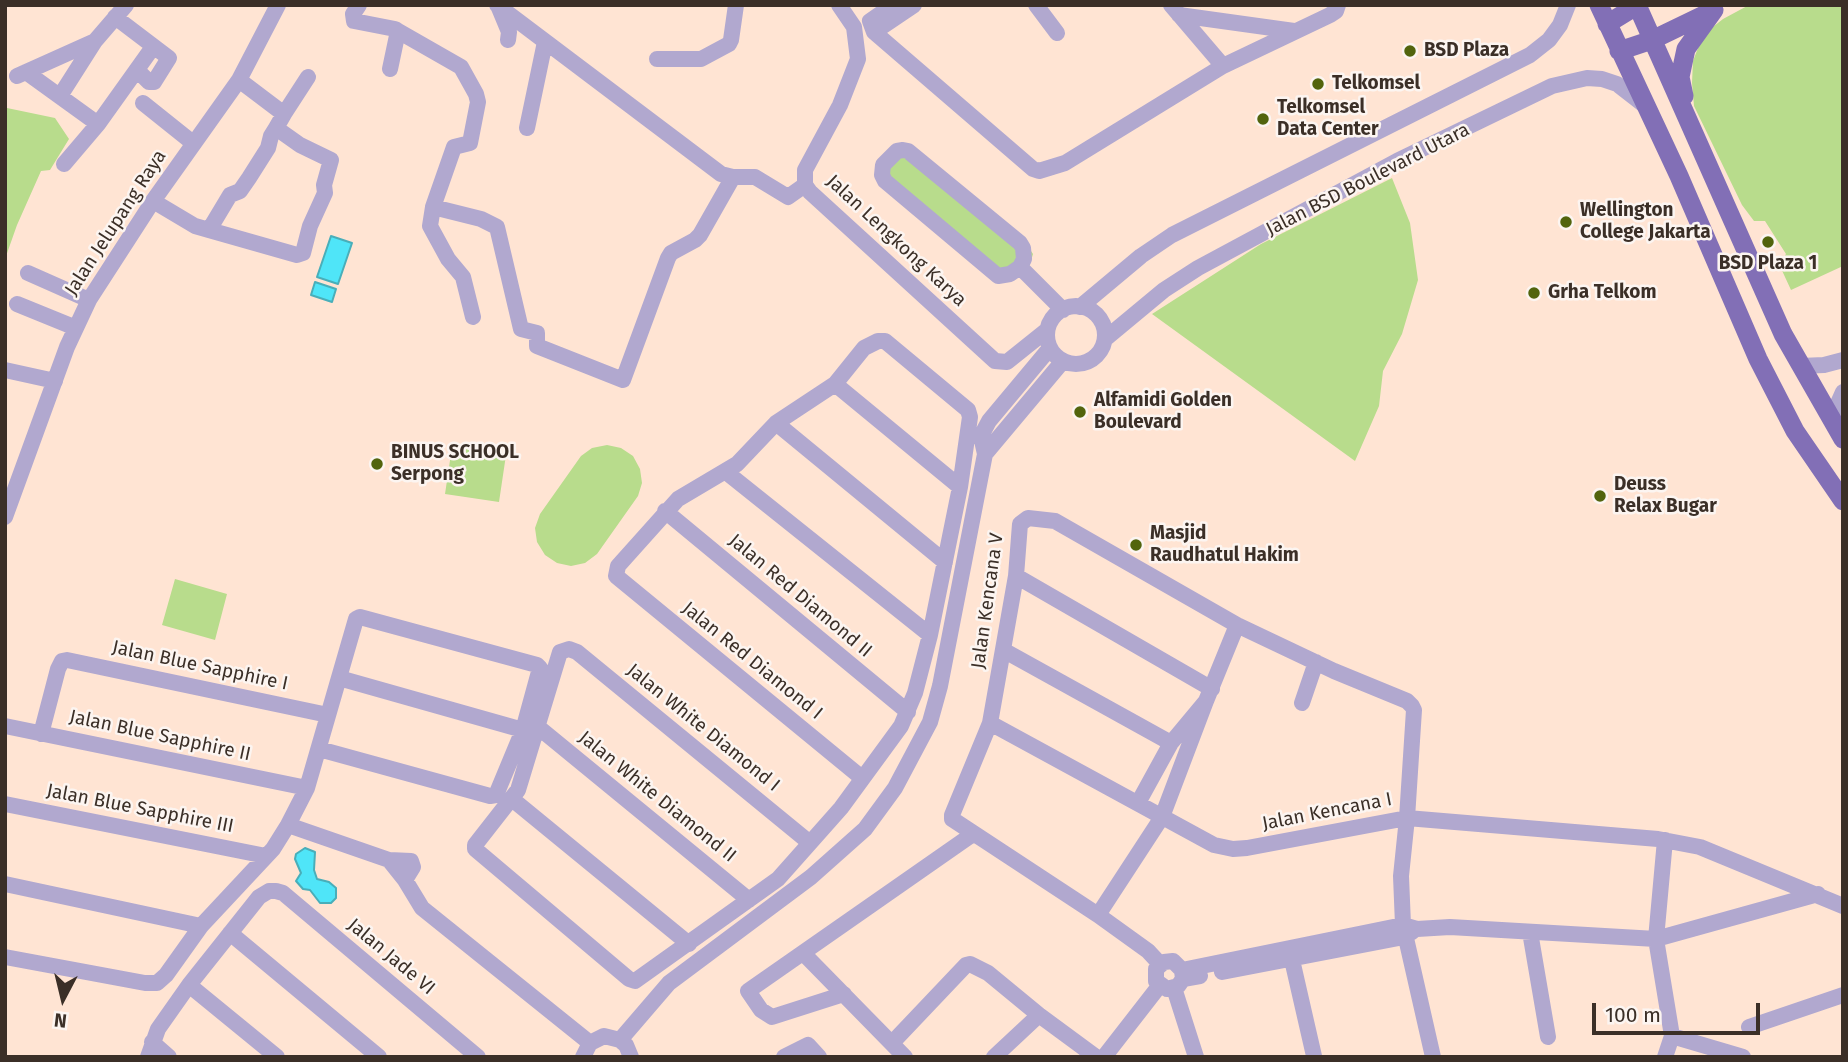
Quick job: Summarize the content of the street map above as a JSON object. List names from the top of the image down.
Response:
{
  "streets": {
    "street": [
      "Jalan BSD Boulevard Utara",
      "Jalan Jelupang Raya",
      "Jalan Lengkong Karya",
      "Jalan Red Diamond II",
      "Jalan Kencana V",
      "Jalan Red Diamond I",
      "Jalan Blue Sapphire I",
      "Jalan White Diamond I",
      "Jalan Blue Sapphire II",
      "Jalan White Diamond II",
      "Jalan Blue Sapphire III",
      "Jalan Kencana I",
      "Jalan Jade VI"
    ]
  },
  "crossings": [
    ["Jalan BSD Boulevard Utara", "Jalan Lengkong Karya"],
    ["Jalan Red Diamond II", "Jalan Red Diamond I"],
    ["Jalan Kencana V", "Jalan Kencana I"],
    ["Jalan Blue Sapphire I", "Jalan Blue Sapphire II"],
    ["Jalan White Diamond I", "Jalan White Diamond II"]
  ],
  "places": [
    "BSD Plaza",
    "Telkomsel",
    "Telkomsel Data Center",
    "Wellington College Jakarta",
    "BSD Plaza 1",
    "Grha Telkom",
    "Alfamidi Golden Boulevard",
    "BINUS SCHOOL Serpong",
    "Deuss Relax Bugar",
    "Masjid Raudhatul Hakim"
  ],
  "scale_bar": "100 m",
  "north": "bottom"
}
